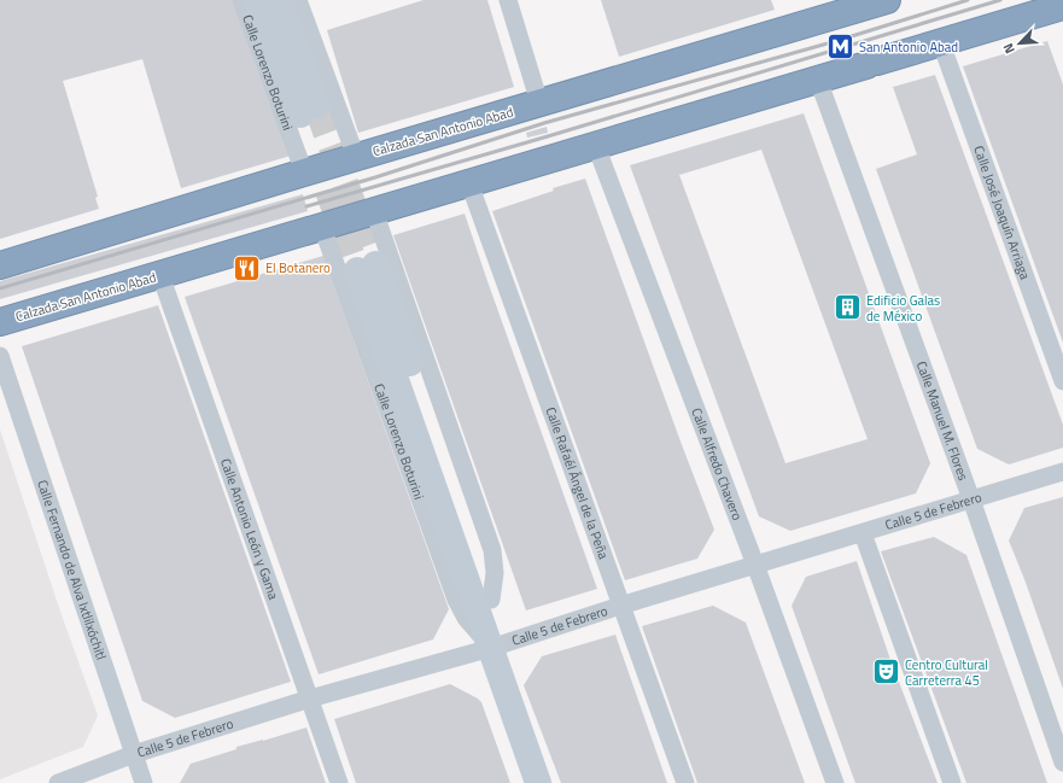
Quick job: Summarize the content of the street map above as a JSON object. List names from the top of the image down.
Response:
{
  "streets": {
    "highway": ["Calzada San Antonio Abad"],
    "main road": ["Calle Lorenzo Boturini"],
    "street": [
      "Calle José Joaquín Arriaga",
      "Calle Manuel M. Flores",
      "Calle Alfredo Chavero",
      "Calle Rafaél Ángel de la Peña",
      "Calle 5 de Febrero",
      "Calle Antonio León y Gama",
      "Calle Fernando de Alva Ixtlilxóchitl"
    ]
  },
  "crossings": [
    ["Calle Lorenzo Boturini", "Calzada San Antonio Abad"],
    ["Calle Lorenzo Boturini", "Calle 5 de Febrero"],
    ["Calzada San Antonio Abad", "Calle José Joaquín Arriaga"],
    ["Calzada San Antonio Abad", "Calle Manuel M. Flores"],
    ["Calzada San Antonio Abad", "Calle Alfredo Chavero"],
    ["Calzada San Antonio Abad", "Calle Rafaél Ángel de la Peña"],
    ["Calzada San Antonio Abad", "Calle Antonio León y Gama"],
    ["Calle Manuel M. Flores", "Calle 5 de Febrero"],
    ["Calle Alfredo Chavero", "Calle 5 de Febrero"],
    ["Calle Rafaél Ángel de la Peña", "Calle 5 de Febrero"],
    ["Calle 5 de Febrero", "Calle Antonio León y Gama"],
    ["Calle 5 de Febrero", "Calle Fernando de Alva Ixtlilxóchitl"]
  ],
  "places": {
    "metro station": ["San Antonio Abad"],
    "restaurant": ["El Botanero"],
    "building": ["Edificio Galas de México"],
    "theatre": ["Centro Cultural Carreterra 45"]
  },
  "north": "bottom left"
}
